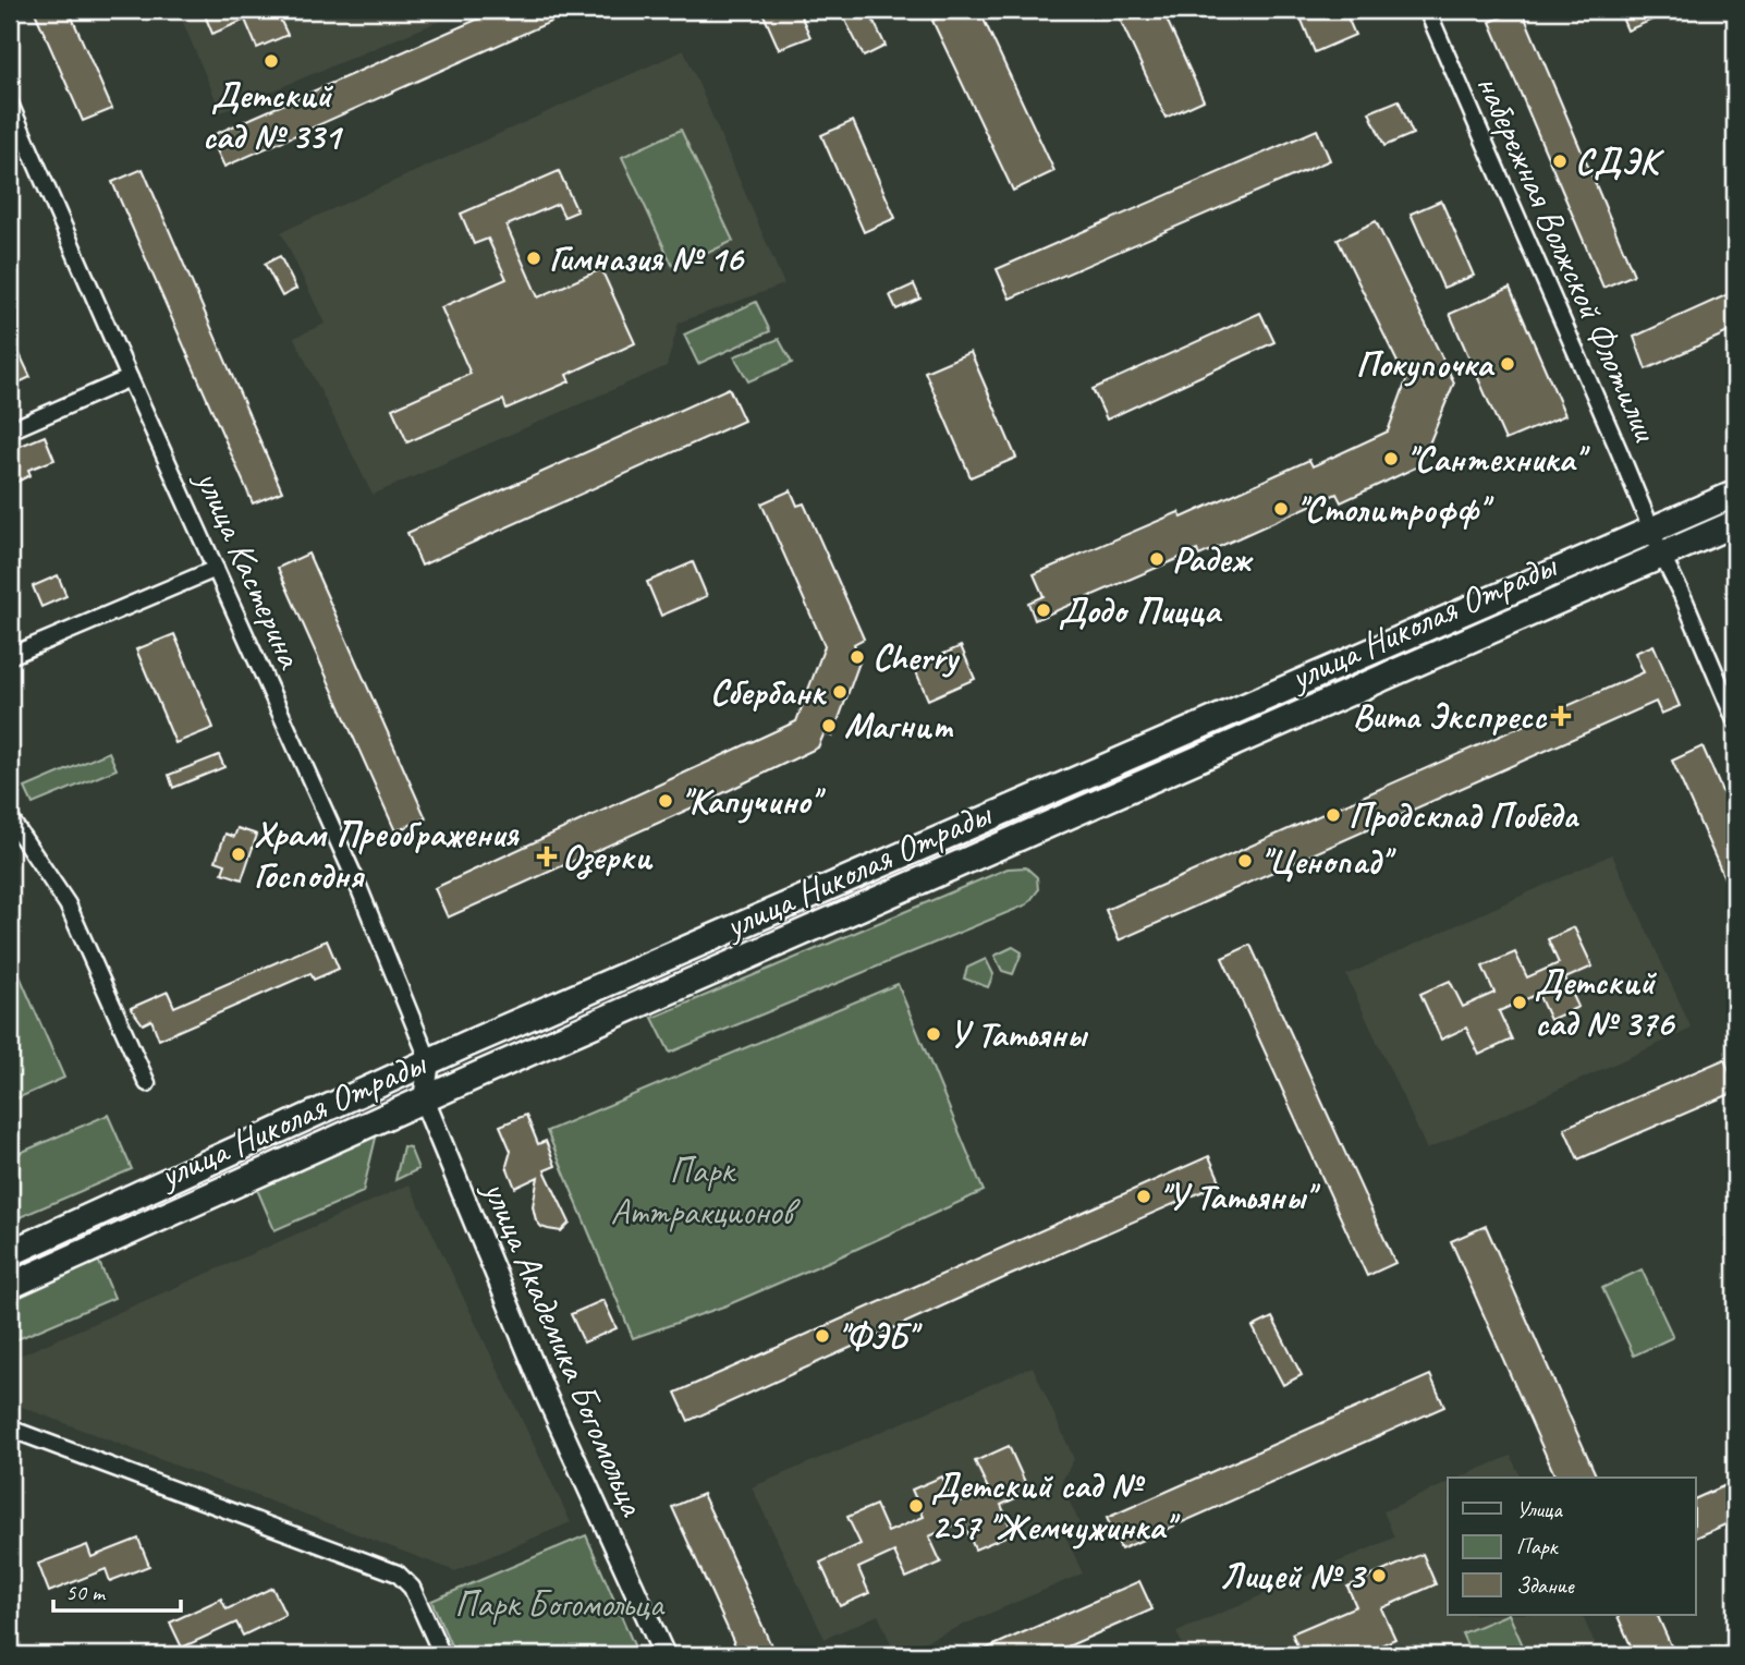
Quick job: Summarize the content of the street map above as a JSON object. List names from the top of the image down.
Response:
{
  "streets": {
    "main road": ["улица Николая Отрады"],
    "street": ["набережная Волжской Флотилии", "улица Кастерина", "улица Академика Богомольца"]
  },
  "crossings": [
    ["набережная Волжской Флотилии", "улица Николая Отрады"],
    ["улица Кастерина", "улица Николая Отрады"],
    ["улица Николая Отрады", "улица Академика Богомольца"]
  ],
  "parks": ["Парк Аттракционов", "Парк Богомольца"],
  "places": {
    "other": [
      "Детский сад № 331",
      "СДЭК",
      "Гимназия № 16",
      "Покупочка",
      "\"Сантехника\"",
      "\"Столитрофф\"",
      "Радеж",
      "Додо Пицца",
      "Cherry",
      "Сбербанк",
      "Магнит",
      "\"Капучино\"",
      "Продсклад Победа",
      "Храм Преображения Господня",
      "\"Ценопад\"",
      "Детский сад № 376",
      "У Татьяны",
      "\"У Татьяны\"",
      "\"ФЭБ\"",
      "Детский сад № 257 \"Жемчужинка\"",
      "Лицей № 3"
    ],
    "health": ["Вита Экспресс", "Озерки"]
  },
  "legend": ["Улица", "Парк", "Здание"],
  "scale_bar": "50 m"
}
